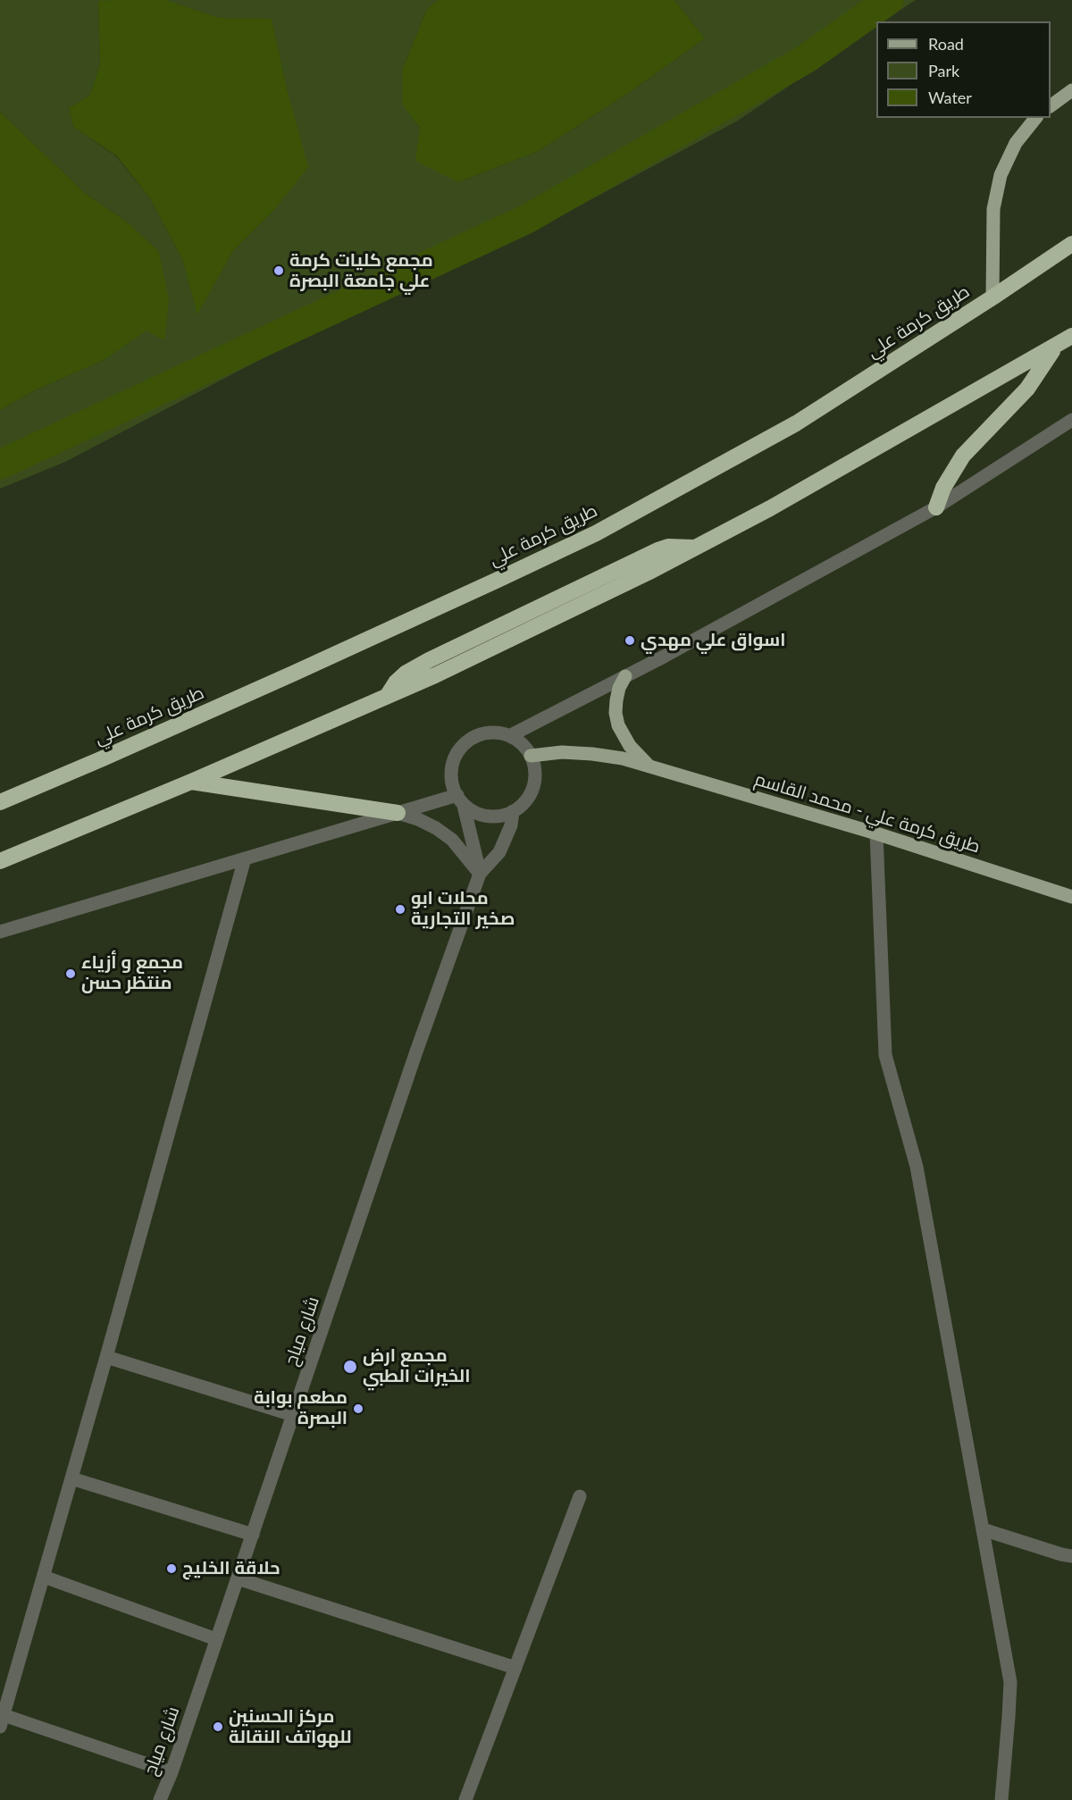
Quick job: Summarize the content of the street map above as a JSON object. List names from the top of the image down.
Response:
{
  "streets": {
    "highway": ["طريق كرمة علي"],
    "main road": ["طريق كرمة علي - محمد القاسم"],
    "street": ["شارع مياح"]
  },
  "places": [
    "مجمع كليات كرمة علي جامعة البصرة",
    "اسواق علي مهدي",
    "محلات ابو صخير التجارية",
    "مجمع و أزياء منتظر حسن",
    "مجمع ارض الخيرات الطبي",
    "مطعم بوابة البصرة",
    "حلاقة الخليج",
    "مركز الحسنين للهواتف النقالة"
  ],
  "legend": ["Road", "Park", "Water"]
}
